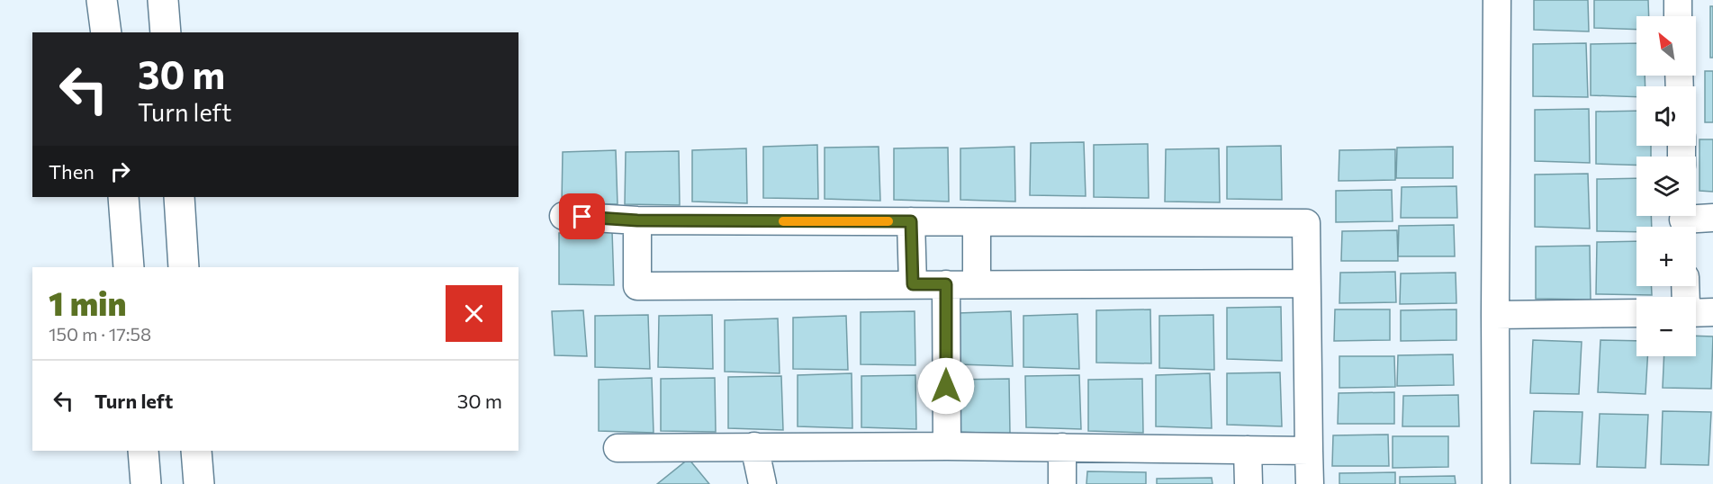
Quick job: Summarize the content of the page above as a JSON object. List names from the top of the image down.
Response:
{
  "north": "top left",
  "page": {
    "map_buttons": ["+", "−"],
    "turn": ["30 m", "Turn left"],
    "then": "Then",
    "heading": ["1 min", "150 m · 17:58"],
    "list": [
      {
        "name": "Turn left",
        "value": "30 m"
      }
    ]
  }
}
